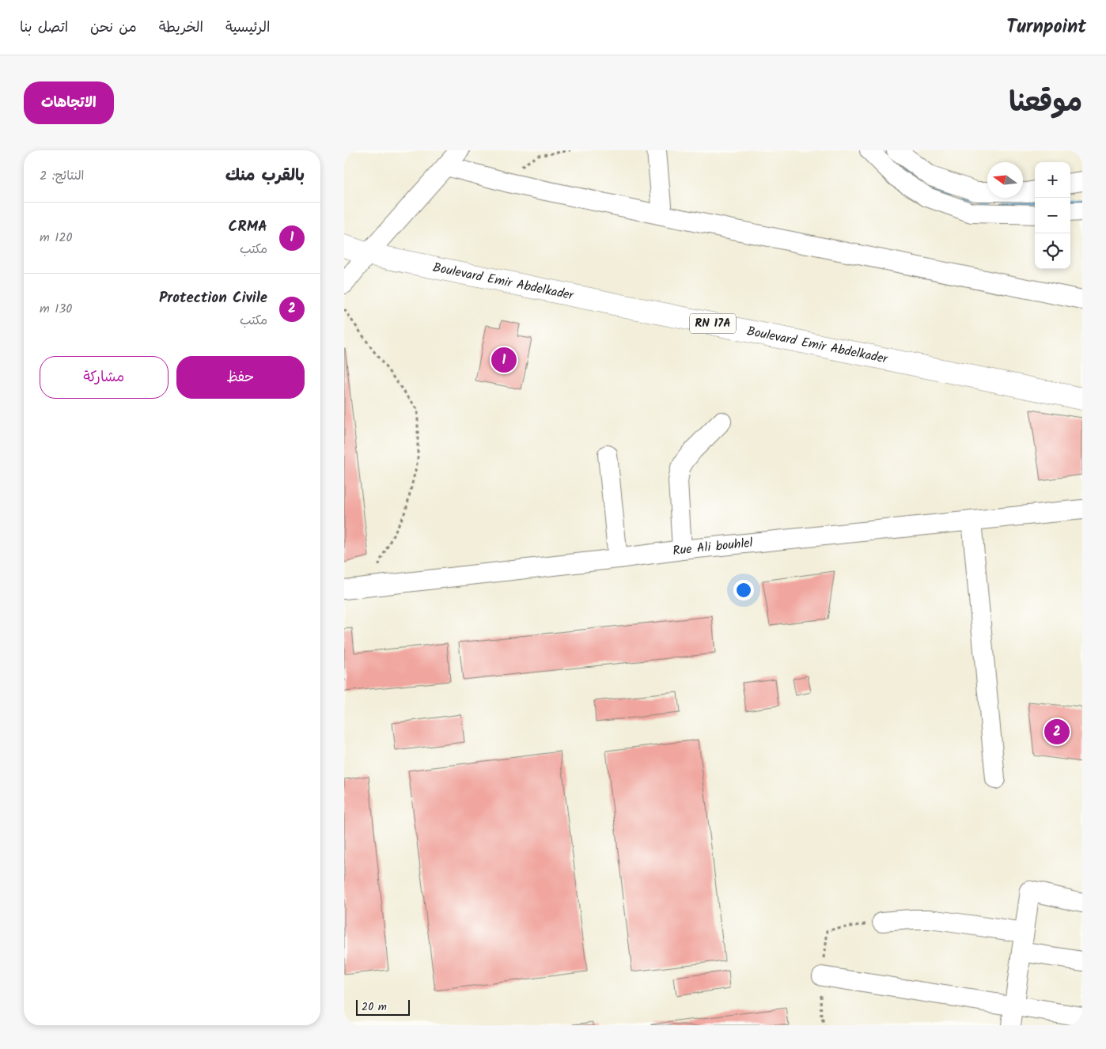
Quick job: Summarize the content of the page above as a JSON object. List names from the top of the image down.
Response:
{
  "streets": {
    "main road": ["Boulevard Emir Abdelkader", "RN 17A"],
    "street": ["Rue Ali bouhlel"]
  },
  "scale_bar": "20 m",
  "north": "left",
  "page": {
    "header": "Turnpoint",
    "nav": [
      "الرئيسية",
      "الخريطة",
      "من نحن",
      "اتصل بنا"
    ],
    "title": "موقعنا",
    "buttons": [
      "الاتجاهات",
      ["حفظ", "مشاركة"]
    ],
    "heading": ["بالقرب منك", "النتائج: 2"],
    "map_buttons": ["+", "−"],
    "list": [
      {
        "mark": "1",
        "name": "CRMA",
        "note": "مكتب",
        "value": "120 m"
      },
      {
        "mark": "2",
        "name": "Protection Civile",
        "note": "مكتب",
        "value": "130 m"
      }
    ],
    "pins": ["1", "2"],
    "scale": "20 m"
  }
}
